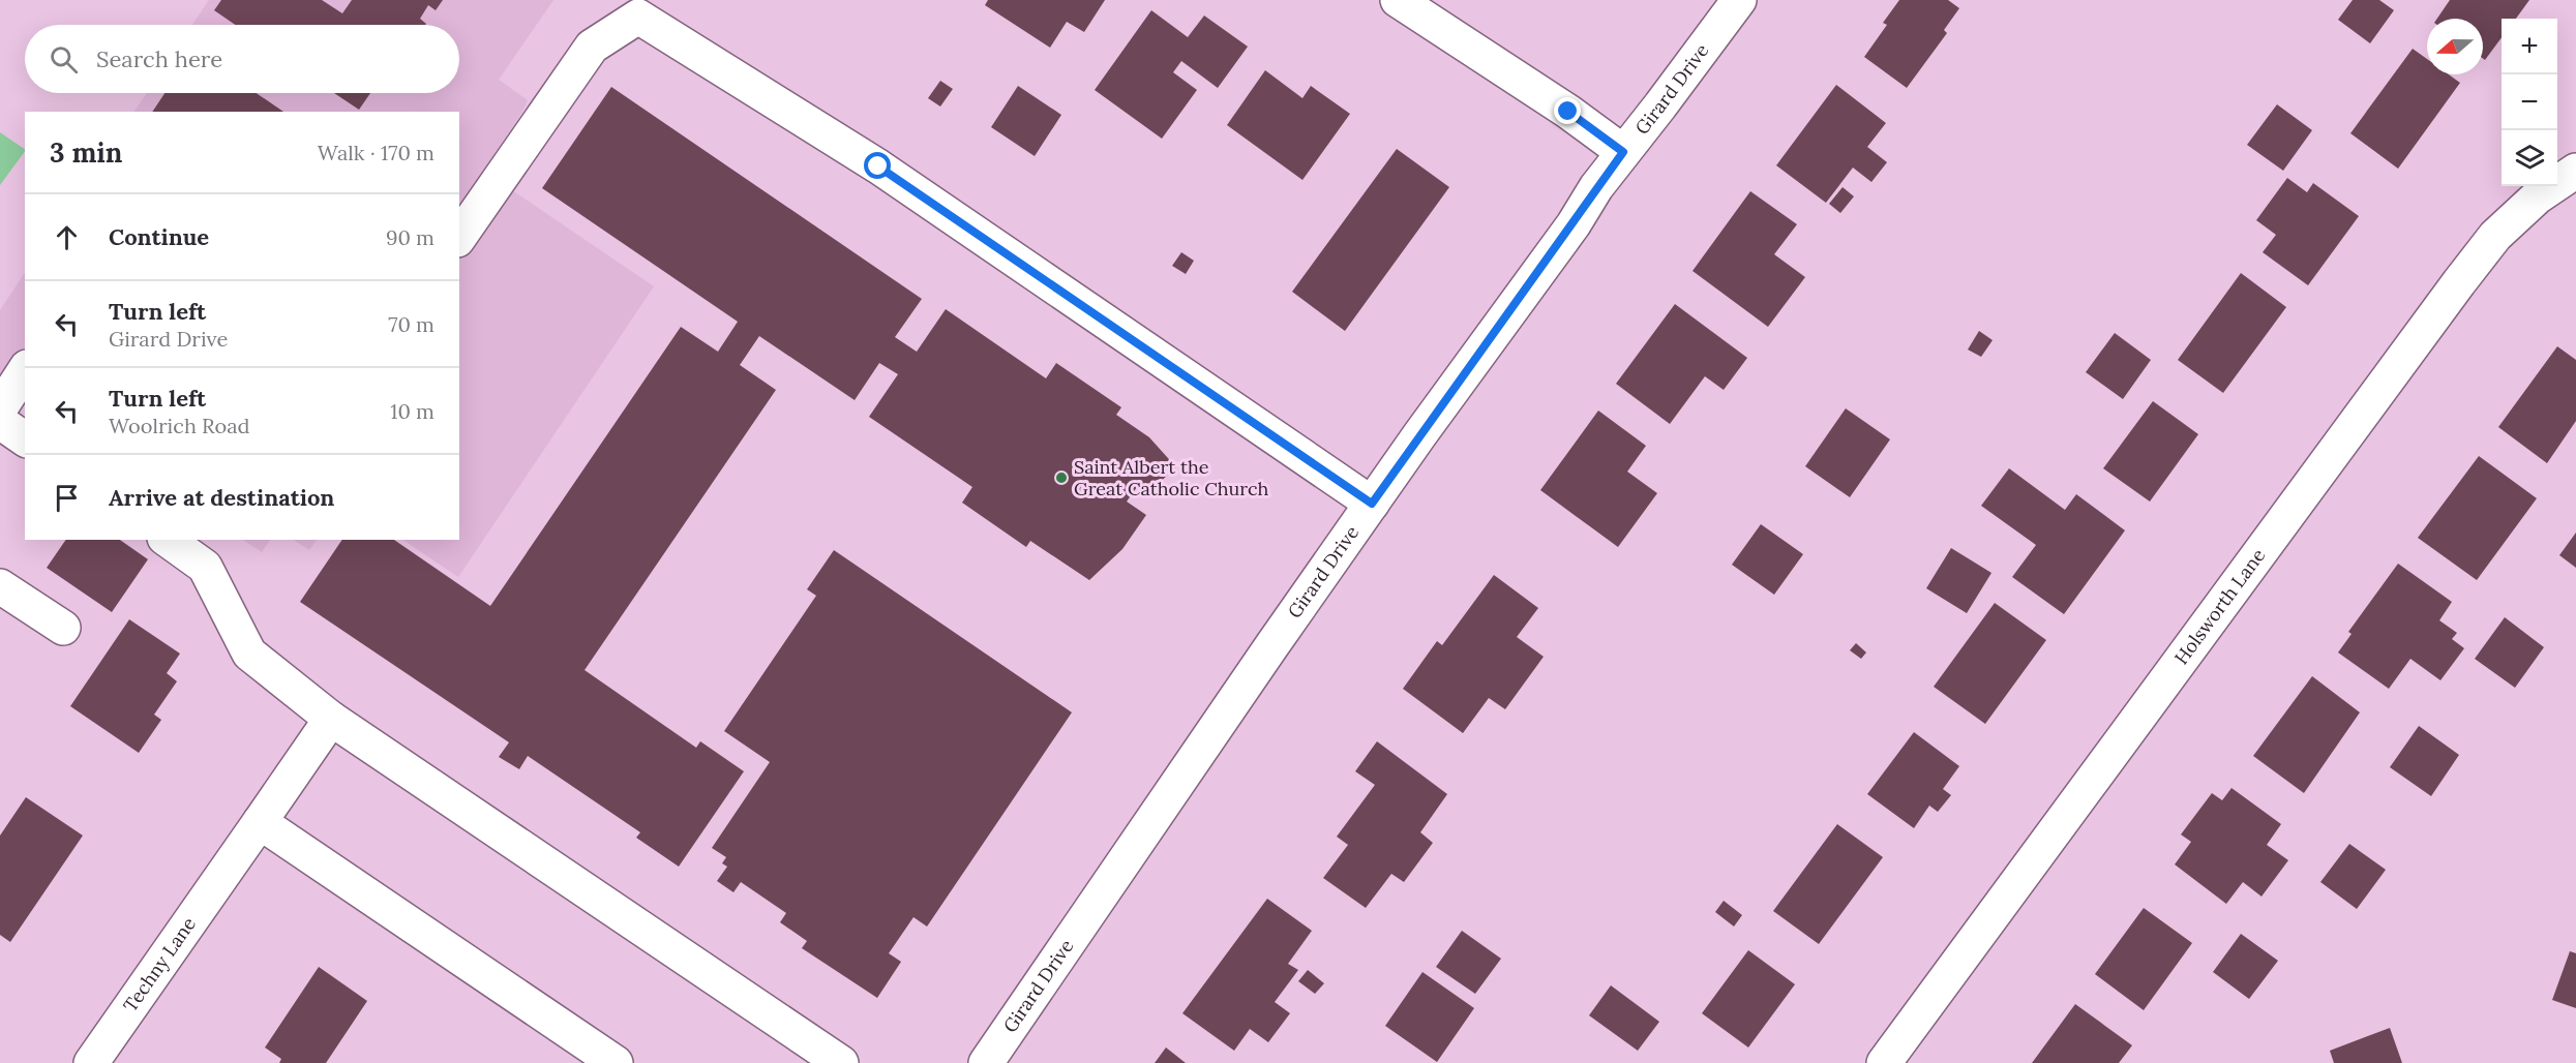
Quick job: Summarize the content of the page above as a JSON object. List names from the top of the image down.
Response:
{
  "streets": {
    "street": ["Girard Drive", "Holsworth Lane", "Techny Lane"]
  },
  "places": ["Saint Albert the Great Catholic Church"],
  "north": "left",
  "page": {
    "map_buttons": ["+", "−"],
    "search": "Search here",
    "heading": ["3 min", "Walk · 170 m"],
    "list": [
      ["Continue", "90 m"],
      ["Turn left", "Girard Drive", "70 m"],
      ["Turn left", "Woolrich Road", "10 m"],
      "Arrive at destination"
    ]
  }
}
